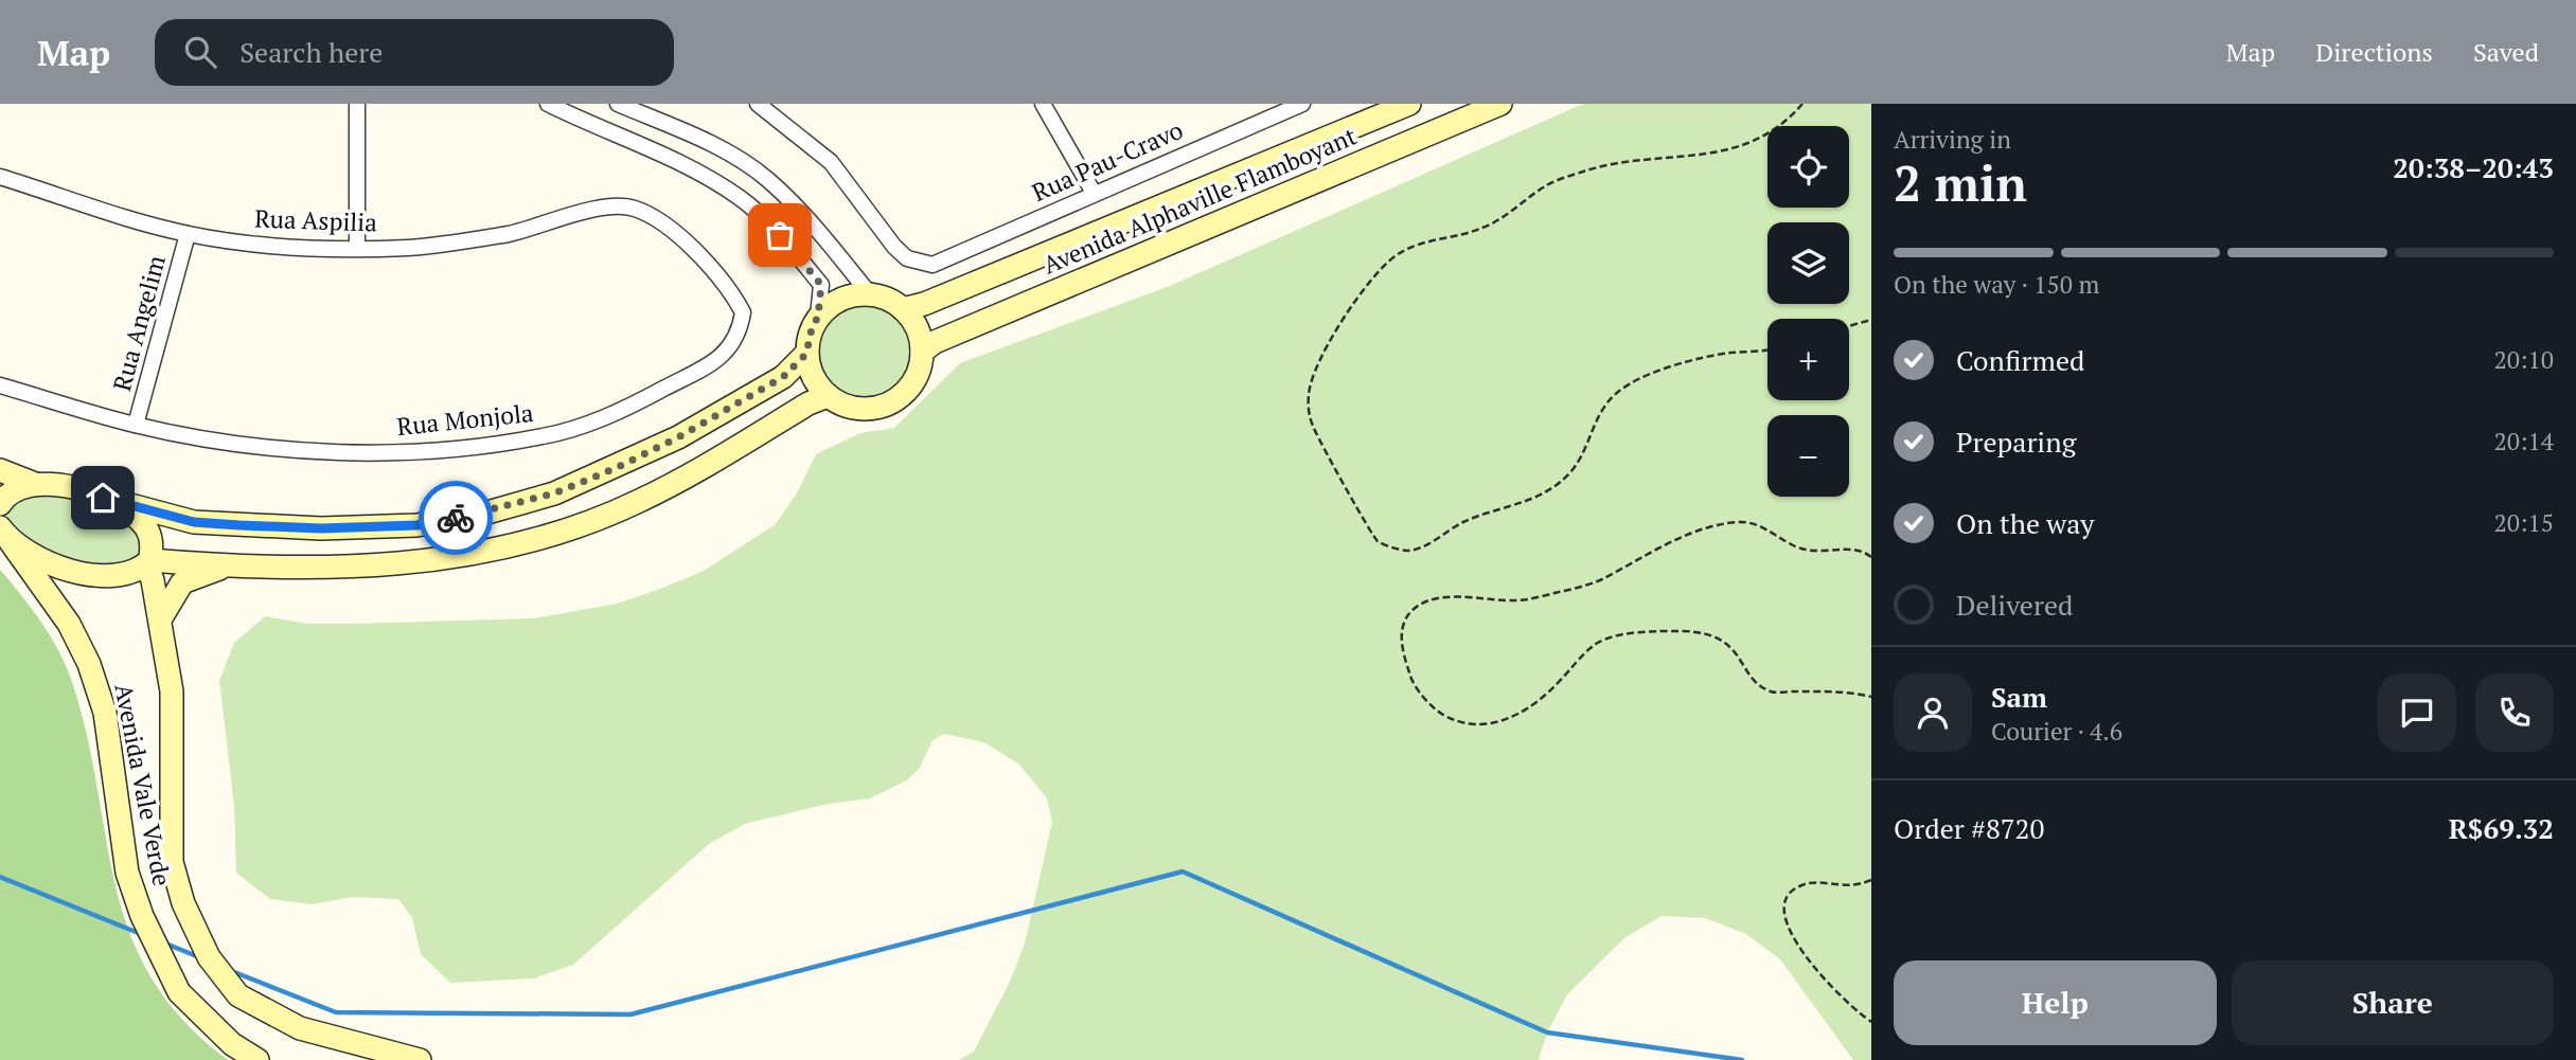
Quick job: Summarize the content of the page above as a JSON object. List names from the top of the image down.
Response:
{
  "streets": {
    "street": [
      "Rua Pau-Cravo",
      "Avenida Alphaville Flamboyant",
      "Rua Aspilia",
      "Rua Angelim",
      "Rua Monjola",
      "Avenida Vale Verde"
    ]
  },
  "crossings": [
    ["Rua Aspilia", "Rua Angelim"],
    ["Rua Aspilia", "Rua Monjola"],
    ["Rua Angelim", "Rua Monjola"]
  ],
  "page": {
    "header": "Map",
    "search": "Search here",
    "nav": ["Map", "Directions", "Saved"],
    "heading": ["2 min", "Arriving in", "20:38–20:43"],
    "panel": [
      "Sam",
      "Courier · 4.6",
      "Order #8720",
      "R$69.32"
    ],
    "map_buttons": ["+", "−"],
    "bar": "On the way · 150 m",
    "list": [
      ["Confirmed", "20:10"],
      ["Preparing", "20:14"],
      ["On the way", "20:15"],
      "Delivered"
    ],
    "buttons": ["Help", "Share"]
  }
}
